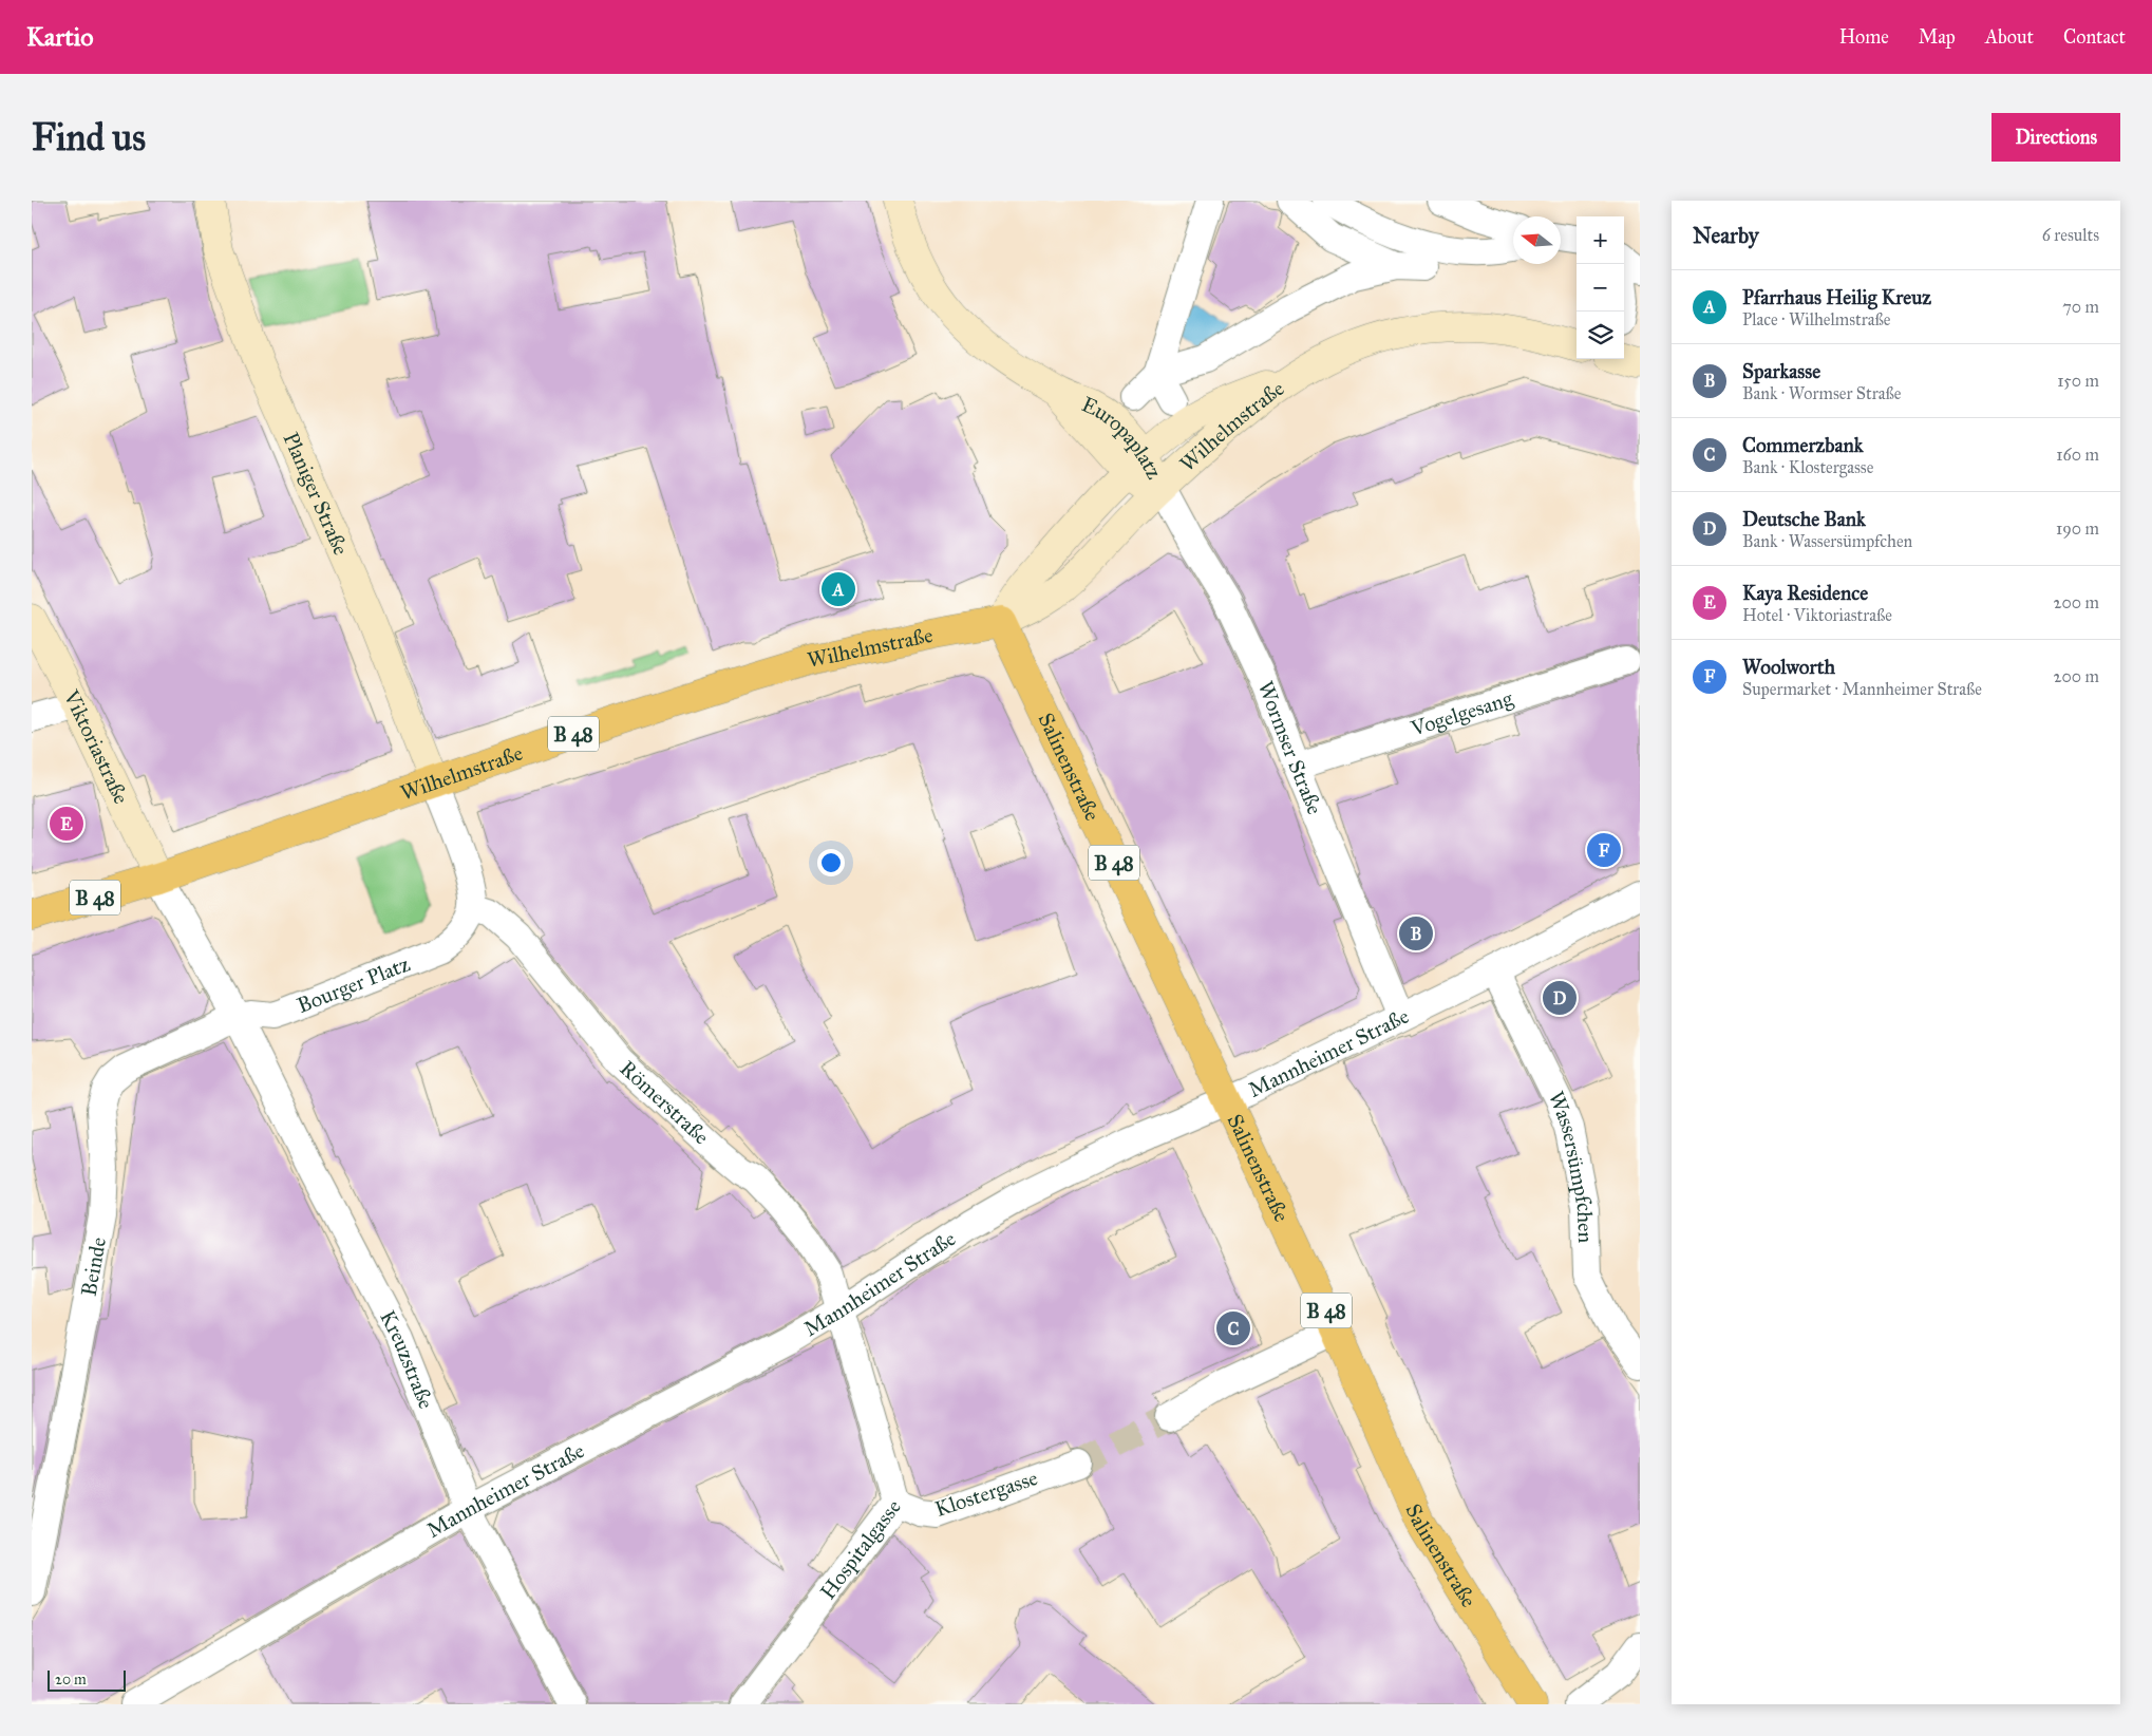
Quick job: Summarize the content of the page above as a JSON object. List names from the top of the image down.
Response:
{
  "streets": {
    "main road": ["Wilhelmstraße", "B 48", "Salinenstraße"],
    "street": [
      "Europaplatz",
      "Planiger Straße",
      "Vogelgesang",
      "Viktoriastraße",
      "Wormser Straße",
      "Bourger Platz",
      "Mannheimer Straße",
      "Römerstraße",
      "Wassersümpfchen",
      "Beinde",
      "Kreuzstraße",
      "Klostergasse",
      "Hospitalgasse"
    ]
  },
  "crossings": [
    ["Wilhelmstraße", "Europaplatz"],
    ["Wilhelmstraße", "Planiger Straße"],
    ["Wilhelmstraße", "Viktoriastraße"],
    ["Wilhelmstraße", "Wormser Straße"],
    ["Wilhelmstraße", "Salinenstraße"],
    ["Europaplatz", "Wormser Straße"],
    ["Vogelgesang", "Wormser Straße"],
    ["Wormser Straße", "Mannheimer Straße"],
    ["Salinenstraße", "Mannheimer Straße"],
    ["Bourger Platz", "Römerstraße"],
    ["Bourger Platz", "Beinde"],
    ["Bourger Platz", "Kreuzstraße"],
    ["Mannheimer Straße", "Römerstraße"],
    ["Mannheimer Straße", "Wassersümpfchen"],
    ["Mannheimer Straße", "Kreuzstraße"],
    ["Mannheimer Straße", "Hospitalgasse"],
    ["Römerstraße", "Hospitalgasse"],
    ["Beinde", "Kreuzstraße"],
    ["Klostergasse", "Hospitalgasse"]
  ],
  "scale_bar": "20 m",
  "north": "left",
  "page": {
    "header": "Kartio",
    "nav": [
      "Home",
      "Map",
      "About",
      "Contact"
    ],
    "buttons": "Directions",
    "title": "Find us",
    "heading": ["Nearby", "6 results"],
    "map_buttons": ["+", "−"],
    "list": [
      {
        "mark": "A",
        "name": "Pfarrhaus Heilig Kreuz",
        "note": "Place · Wilhelmstraße",
        "value": "70 m"
      },
      {
        "mark": "B",
        "name": "Sparkasse",
        "note": "Bank · Wormser Straße",
        "value": "150 m"
      },
      {
        "mark": "C",
        "name": "Commerzbank",
        "note": "Bank · Klostergasse",
        "value": "160 m"
      },
      {
        "mark": "D",
        "name": "Deutsche Bank",
        "note": "Bank · Wassersümpfchen",
        "value": "190 m"
      },
      {
        "mark": "E",
        "name": "Kaya Residence",
        "note": "Hotel · Viktoriastraße",
        "value": "200 m"
      },
      {
        "mark": "F",
        "name": "Woolworth",
        "note": "Supermarket · Mannheimer Straße",
        "value": "200 m"
      }
    ],
    "pins": [
      "A",
      "E",
      "F",
      "B",
      "D",
      "C"
    ],
    "scale": "20 m"
  }
}
